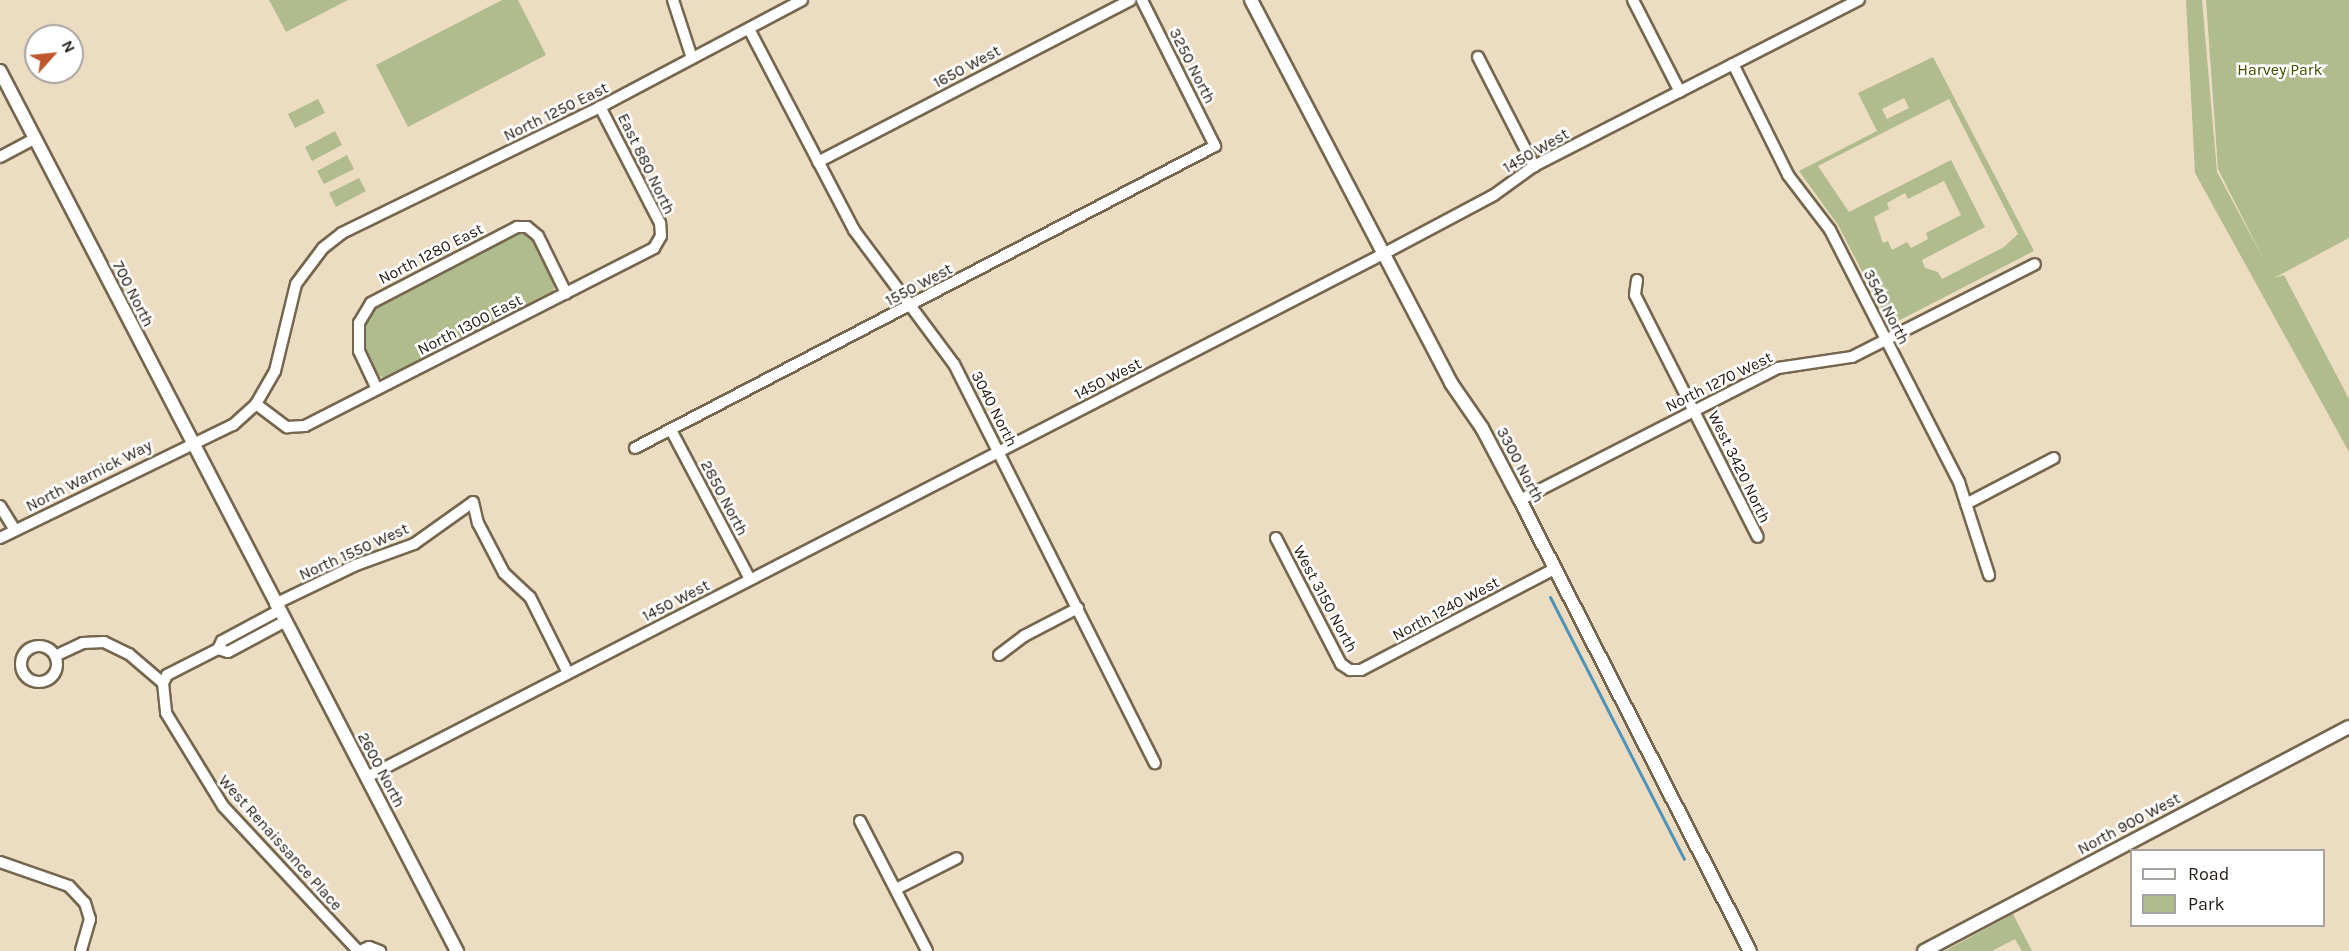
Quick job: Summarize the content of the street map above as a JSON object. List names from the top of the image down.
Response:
{
  "streets": {
    "street": [
      "3250 North",
      "1650 West",
      "North 1250 East",
      "1450 West",
      "East 880 North",
      "North 1280 East",
      "1550 West",
      "700 North",
      "3540 North",
      "North 1300 East",
      "North 1270 West",
      "3040 North",
      "3300 North",
      "West 3420 North",
      "North Warnick Way",
      "2850 North",
      "North 1550 West",
      "West 3150 North",
      "North 1240 West",
      "2600 North",
      "North 900 West",
      "West Renaissance Place"
    ]
  },
  "crossings": [
    ["3250 North", "1550 West"],
    ["1650 West", "3040 North"],
    ["North 1250 East", "East 880 North"],
    ["North 1250 East", "North 1300 East"],
    ["North 1250 East", "3040 North"],
    ["1450 West", "3540 North"],
    ["1450 West", "3040 North"],
    ["1450 West", "3300 North"],
    ["1450 West", "2850 North"],
    ["1450 West", "North 1550 West"],
    ["1450 West", "2600 North"],
    ["East 880 North", "North 1300 East"],
    ["North 1280 East", "North 1300 East"],
    ["1550 West", "3040 North"],
    ["1550 West", "2850 North"],
    ["700 North", "North Warnick Way"],
    ["700 North", "2600 North"],
    ["3540 North", "North 1270 West"],
    ["North 1270 West", "3300 North"],
    ["North 1270 West", "West 3420 North"],
    ["3300 North", "North 1240 West"],
    ["North 1550 West", "2600 North"],
    ["North 1550 West", "West Renaissance Place"],
    ["West 3150 North", "North 1240 West"]
  ],
  "parks": ["Harvey Park"],
  "legend": ["Road", "Park"],
  "north": "top right"
}
